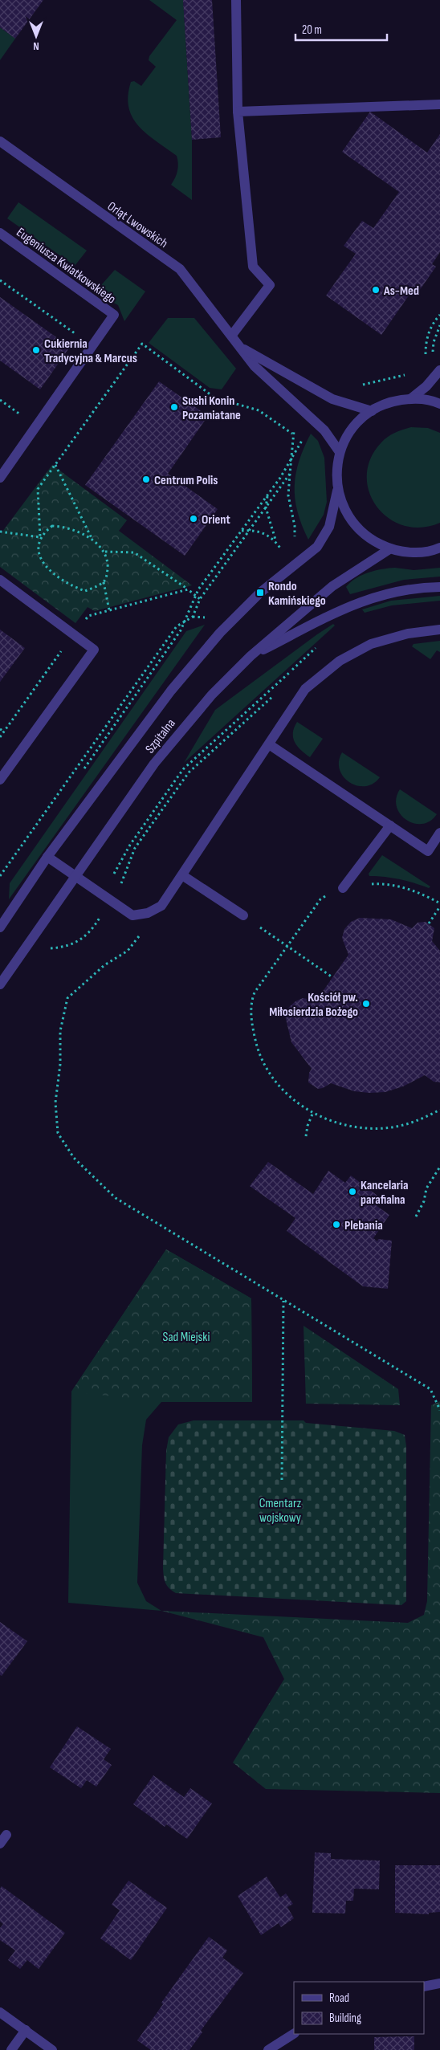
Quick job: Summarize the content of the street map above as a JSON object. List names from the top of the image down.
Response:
{
  "streets": {
    "street": ["Orląt Lwowskich", "Eugeniusza Kwiatkowskiego", "Szpitalna"]
  },
  "parks": ["Sad Miejski", "Cmentarz wojskowy"],
  "places": {
    "other": [
      "As-Med",
      "Cukiernia Tradycyjna & Marcus",
      "Sushi Konin Pozamiatane",
      "Centrum Polis",
      "Orient",
      "Kościół pw. Miłosierdzia Bożego",
      "Kancelaria parafialna",
      "Plebania"
    ],
    "transit": ["Rondo Kamińskiego"]
  },
  "legend": ["Road", "Building"],
  "scale_bar": "20 m",
  "north": "bottom"
}
